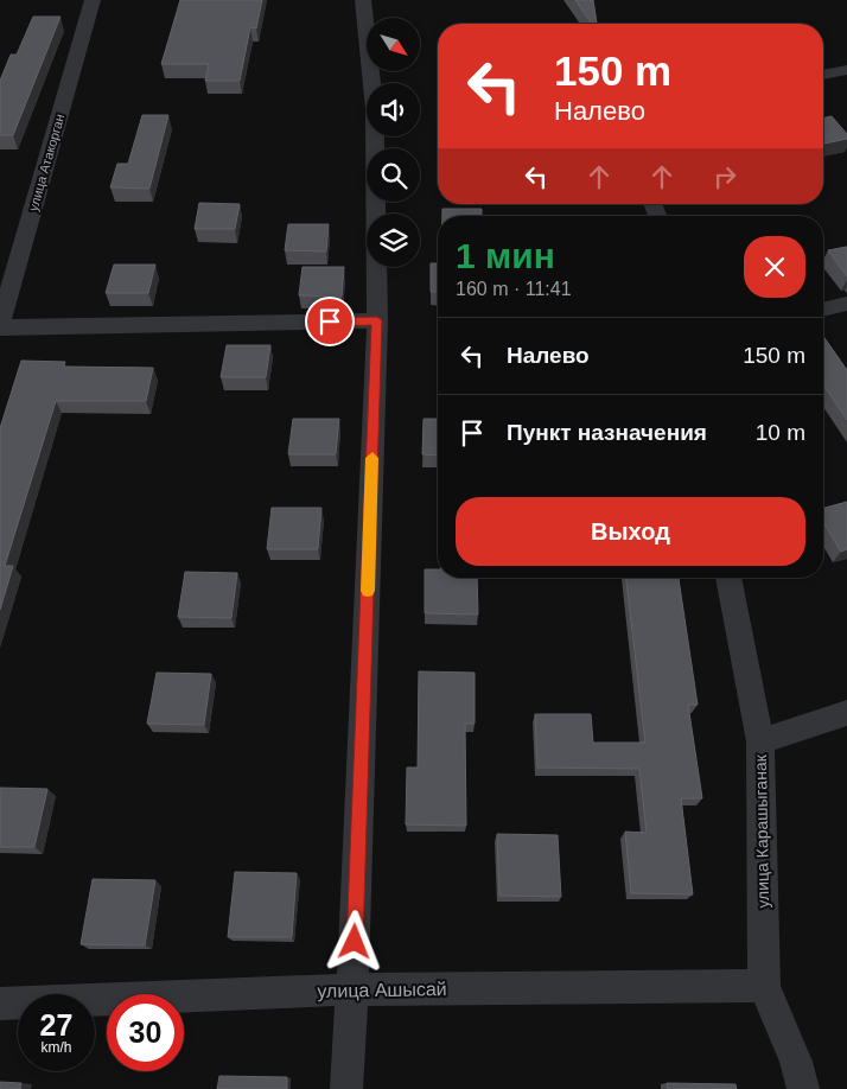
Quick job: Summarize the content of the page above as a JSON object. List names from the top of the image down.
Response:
{
  "streets": {
    "street": ["улица Атакорган", "улица Карашыганак", "улица Ашысай"]
  },
  "crossings": [
    ["улица Карашыганак", "улица Ашысай"]
  ],
  "north": "bottom right",
  "page": {
    "turn": ["150 m", "Налево"],
    "heading": ["1 мин", "160 m · 11:41"],
    "list": [
      {
        "name": "Налево",
        "value": "150 m"
      },
      {
        "name": "Пункт назначения",
        "value": "10 m"
      }
    ],
    "buttons": "Выход",
    "speed": "27 km/h",
    "limit": "30"
  }
}
